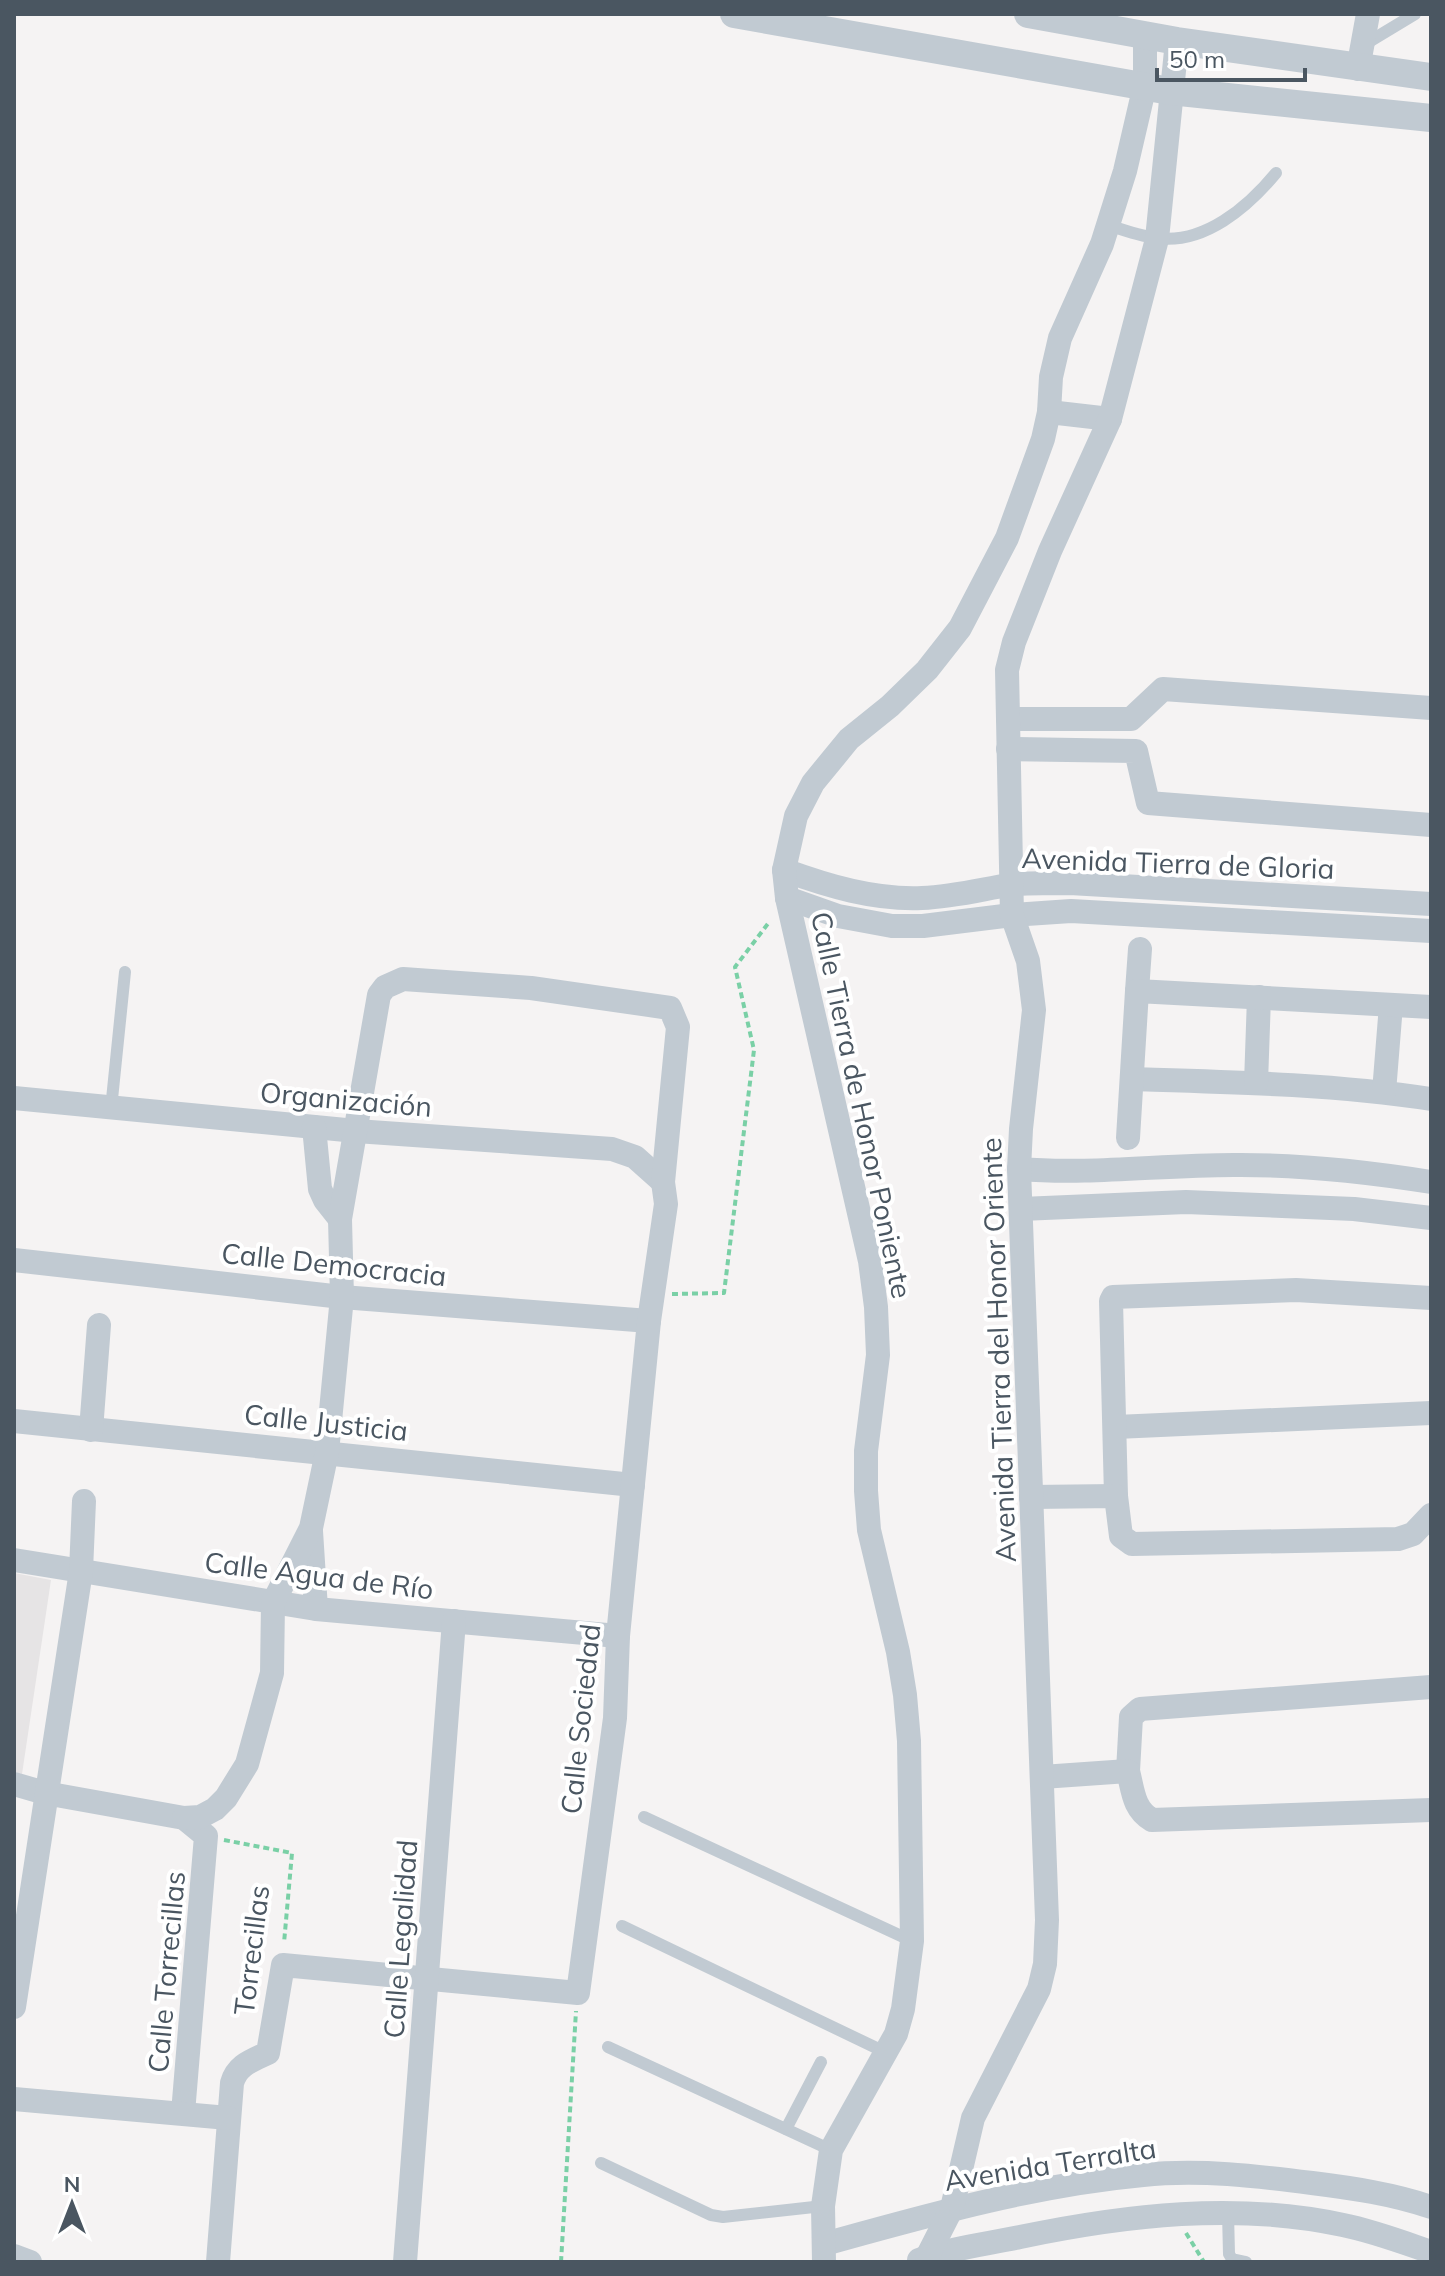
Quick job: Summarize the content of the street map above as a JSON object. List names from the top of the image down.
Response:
{
  "streets": {
    "street": [
      "Avenida Tierra de Gloria",
      "Organización",
      "Calle Tierra de Honor Poniente",
      "Calle Democracia",
      "Avenida Tierra del Honor Oriente",
      "Calle Justicia",
      "Calle Agua de Río",
      "Calle Sociedad",
      "Calle Legalidad",
      "Torrecillas",
      "Calle Torrecillas",
      "Avenida Terralta"
    ]
  },
  "crossings": [
    ["Avenida Tierra de Gloria", "Calle Tierra de Honor Poniente"],
    ["Avenida Tierra de Gloria", "Avenida Tierra del Honor Oriente"],
    ["Organización", "Calle Sociedad"],
    ["Calle Tierra de Honor Poniente", "Avenida Tierra del Honor Oriente"],
    ["Calle Tierra de Honor Poniente", "Avenida Terralta"],
    ["Calle Democracia", "Calle Sociedad"],
    ["Avenida Tierra del Honor Oriente", "Avenida Terralta"],
    ["Calle Justicia", "Calle Sociedad"],
    ["Calle Agua de Río", "Calle Sociedad"],
    ["Calle Agua de Río", "Calle Legalidad"],
    ["Torrecillas", "Calle Torrecillas"]
  ],
  "scale_bar": "50 m",
  "north": "top"
}
